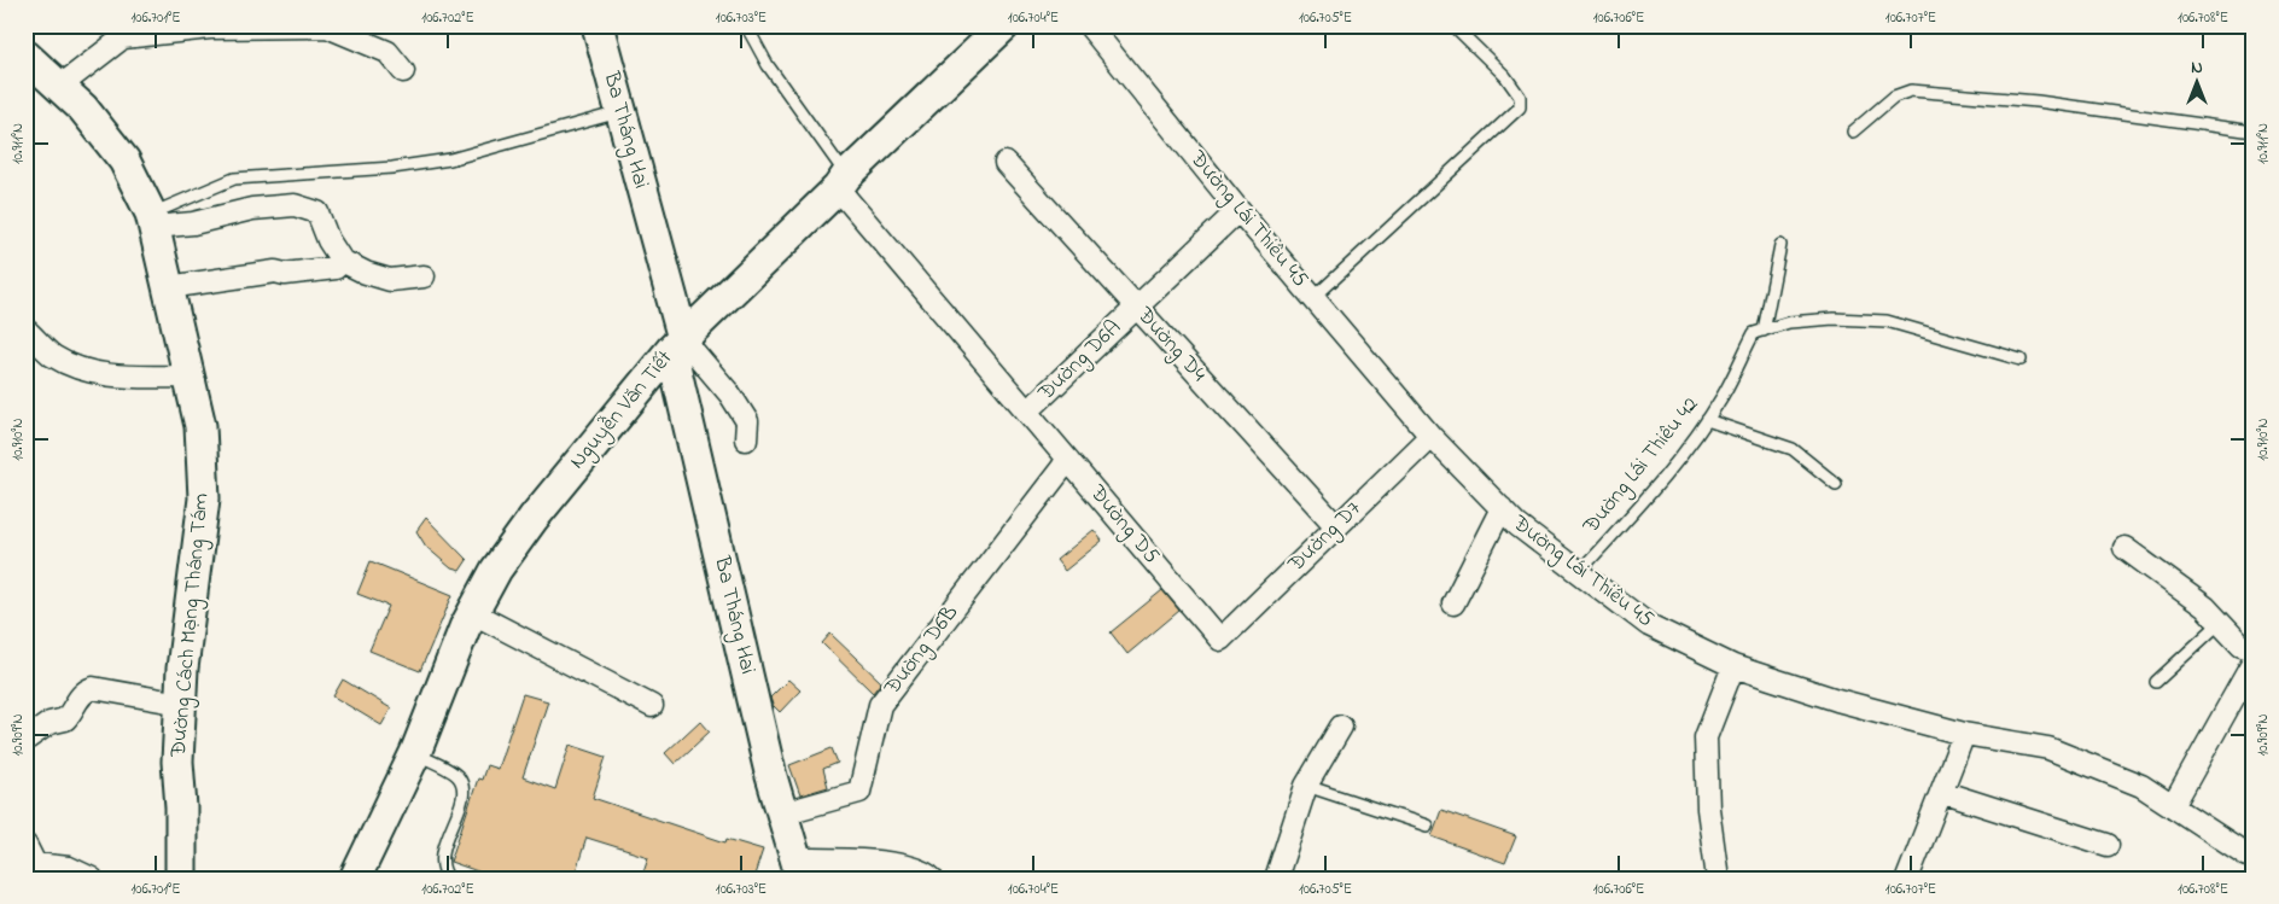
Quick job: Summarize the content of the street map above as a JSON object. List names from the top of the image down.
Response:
{
  "streets": {
    "street": [
      "Ba Tháng Hai",
      "Đường Lái Thiêu 45",
      "Đường D4",
      "Đường D6A",
      "Nguyễn Văn Tiết",
      "Đường D5",
      "Đường D7",
      "Đường Cách Mạng Tháng Tám",
      "Đường D6B"
    ],
    "lane": ["Đường Lái Thiêu 42"]
  },
  "crossings": [
    ["Ba Tháng Hai", "Nguyễn Văn Tiết"],
    ["Ba Tháng Hai", "Đường D6B"],
    ["Đường Lái Thiêu 45", "Đường D6A"],
    ["Đường Lái Thiêu 45", "Đường Lái Thiêu 42"],
    ["Đường Lái Thiêu 45", "Đường D7"],
    ["Đường D4", "Đường D6A"],
    ["Đường D4", "Đường D7"],
    ["Đường D6A", "Đường D5"],
    ["Nguyễn Văn Tiết", "Đường D5"],
    ["Đường D5", "Đường D7"],
    ["Đường D5", "Đường D6B"]
  ],
  "north": "top",
  "coordinates": [
    "106.701°E",
    "106.702°E",
    "106.703°E",
    "106.704°E",
    "106.705°E",
    "106.706°E",
    "106.707°E",
    "106.708°E",
    "10.911°N",
    "10.910°N",
    "10.909°N"
  ]
}
